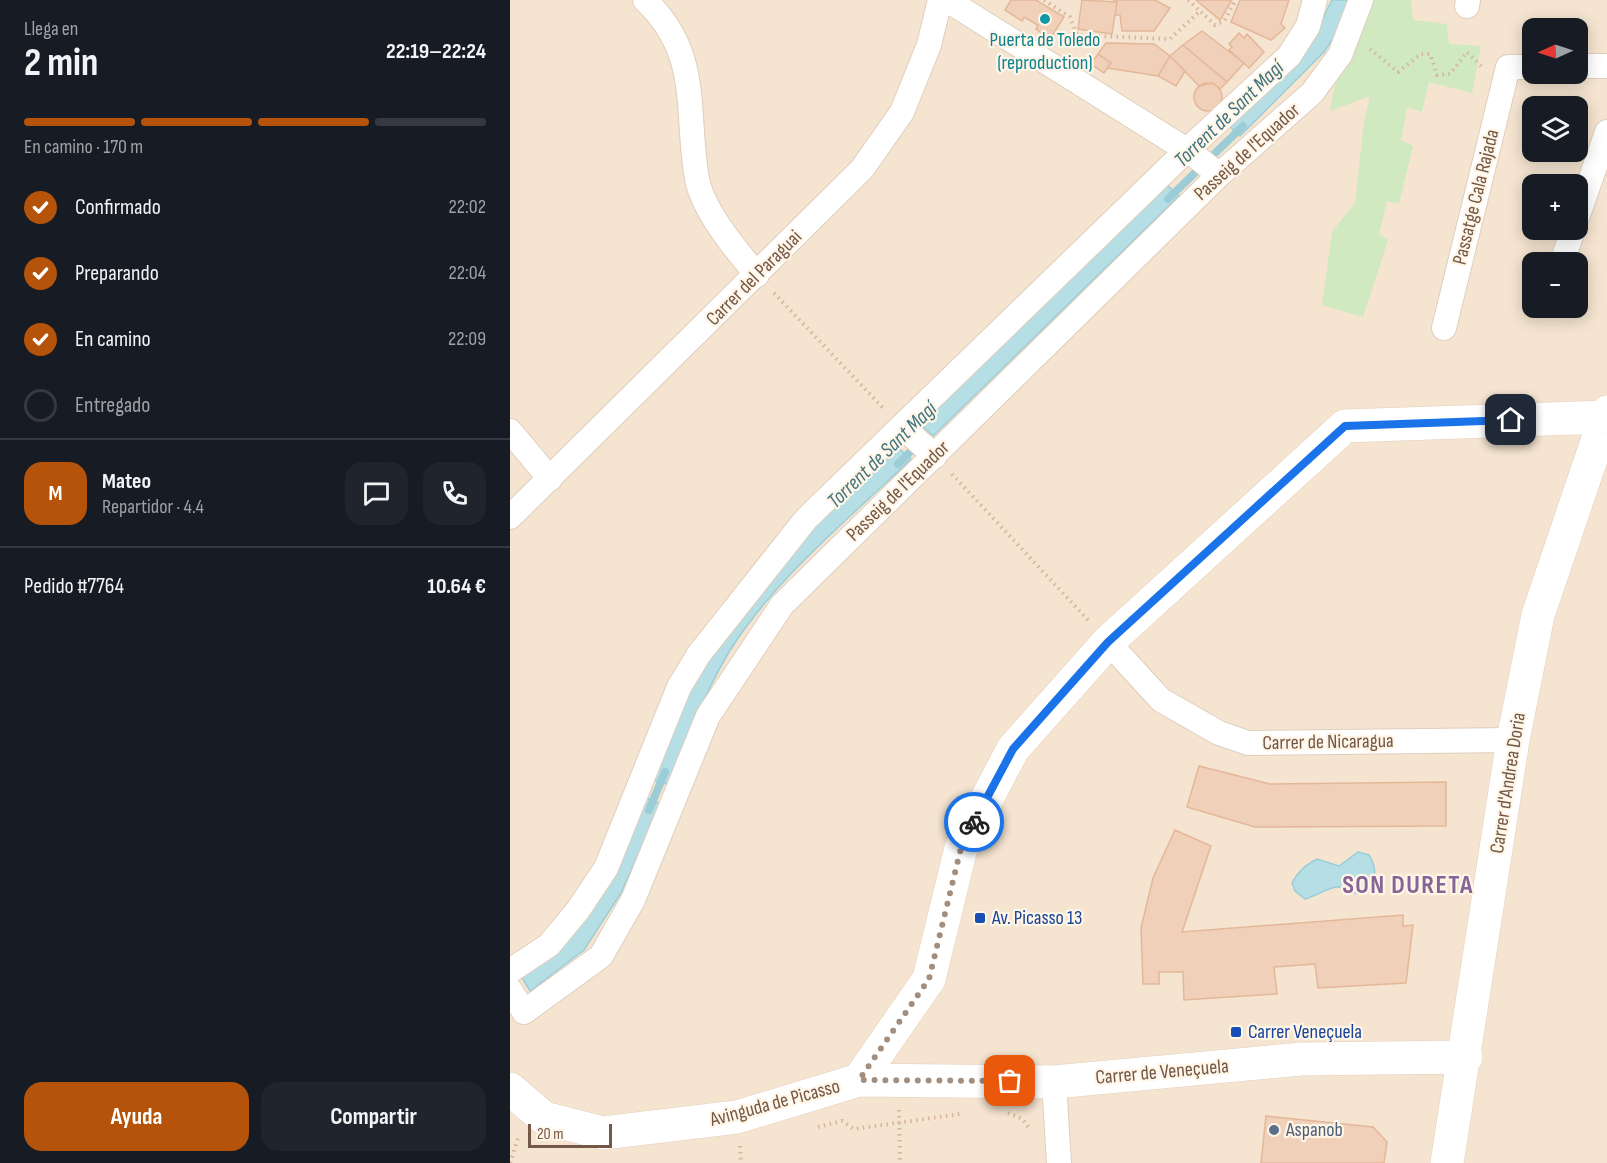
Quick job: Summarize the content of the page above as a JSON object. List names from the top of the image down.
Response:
{
  "streets": {
    "street": [
      "Passeig de l'Equador",
      "Passatge Cala Rajada",
      "Carrer del Paraguai",
      "Carrer de Nicaragua",
      "Carrer d'Andrea Doria",
      "Carrer de Veneçuela",
      "Avinguda de Picasso"
    ]
  },
  "crossings": [
    ["Carrer de Nicaragua", "Carrer d'Andrea Doria"],
    ["Carrer de Nicaragua", "Avinguda de Picasso"],
    ["Carrer d'Andrea Doria", "Carrer de Veneçuela"],
    ["Carrer d'Andrea Doria", "Avinguda de Picasso"],
    ["Carrer de Veneçuela", "Avinguda de Picasso"]
  ],
  "districts": ["SON DURETA"],
  "water": ["Torrent de Sant Magí"],
  "places": {
    "other": ["Puerta de Toledo (reproduction)", "Aspanob"],
    "transit": ["Av. Picasso 13", "Carrer Veneçuela"]
  },
  "scale_bar": "20 m",
  "north": "left",
  "page": {
    "heading": ["2 min", "Llega en", "22:19–22:24"],
    "panel": [
      "Mateo",
      "Repartidor · 4.4",
      "Pedido #7764",
      "10.64 €"
    ],
    "map_buttons": ["+", "−"],
    "bar": "En camino · 170 m",
    "list": [
      ["Confirmado", "22:02"],
      ["Preparando", "22:04"],
      ["En camino", "22:09"],
      "Entregado"
    ],
    "round": "M",
    "buttons": ["Ayuda", "Compartir"],
    "scale": "20 m"
  }
}
